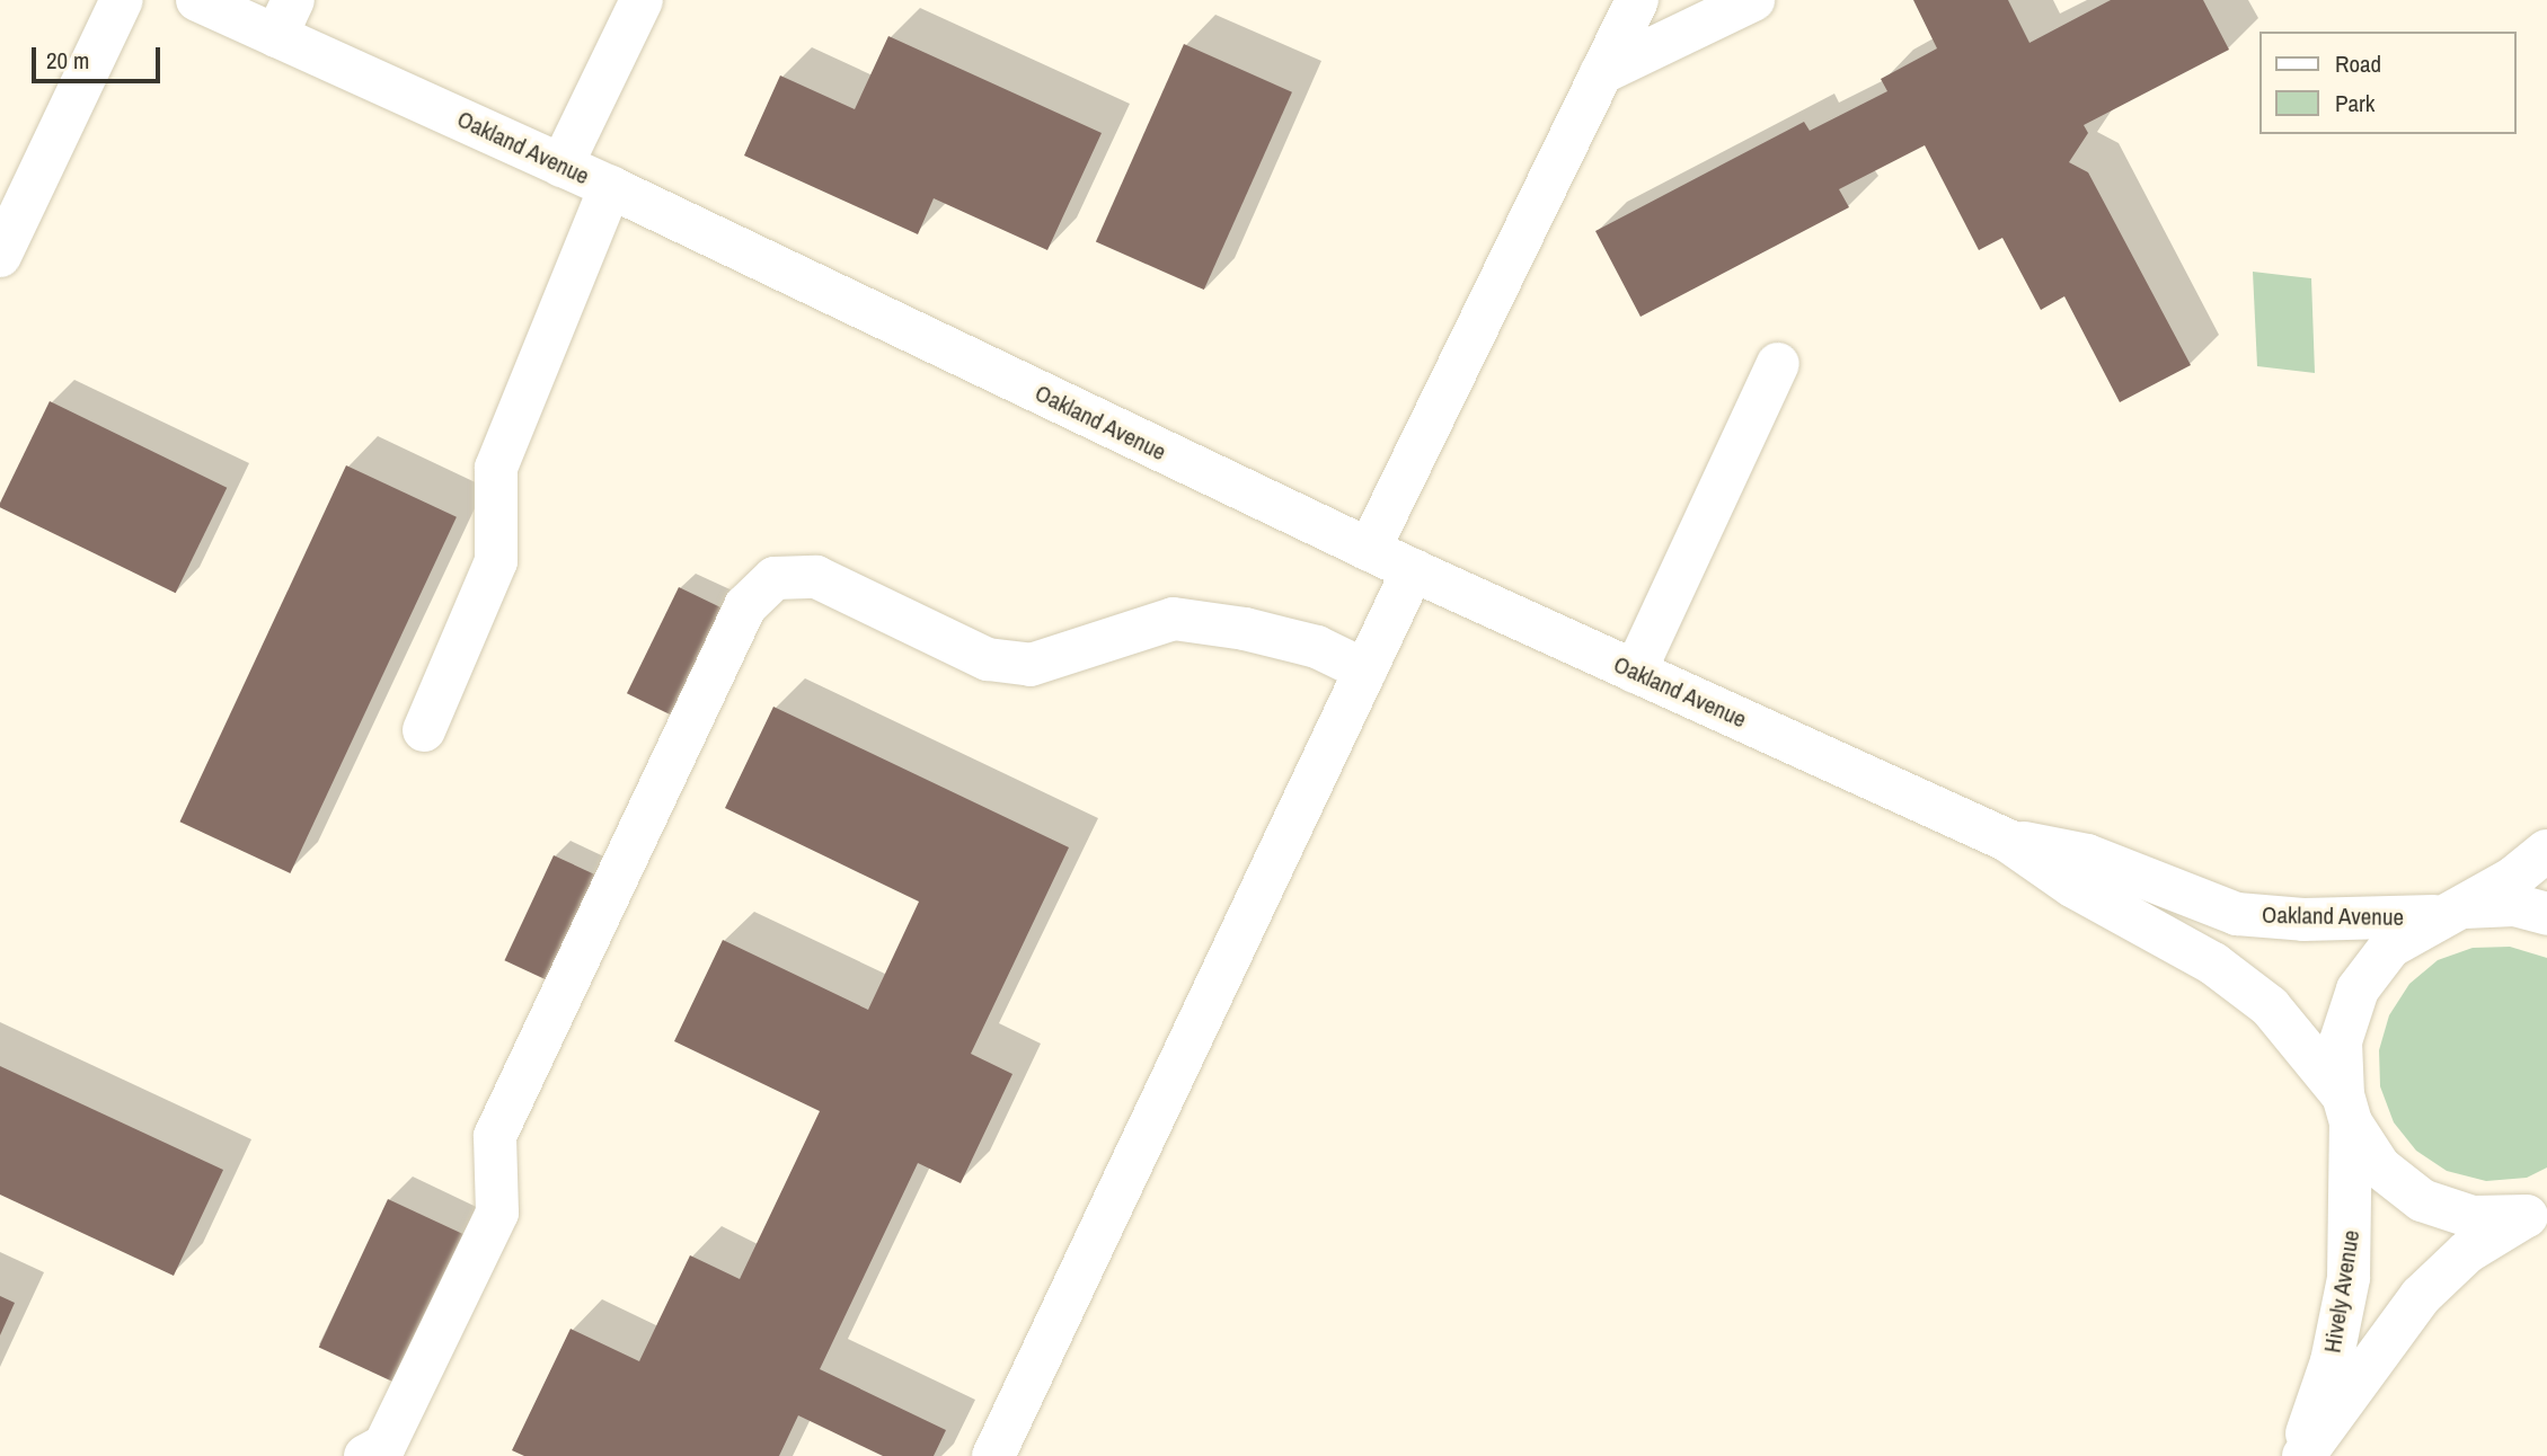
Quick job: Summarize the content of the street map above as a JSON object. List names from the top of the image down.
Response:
{
  "streets": {
    "street": ["Oakland Avenue", "Hively Avenue"]
  },
  "crossings": [
    ["Oakland Avenue", "Hively Avenue"]
  ],
  "legend": ["Road", "Park"],
  "scale_bar": "20 m"
}
